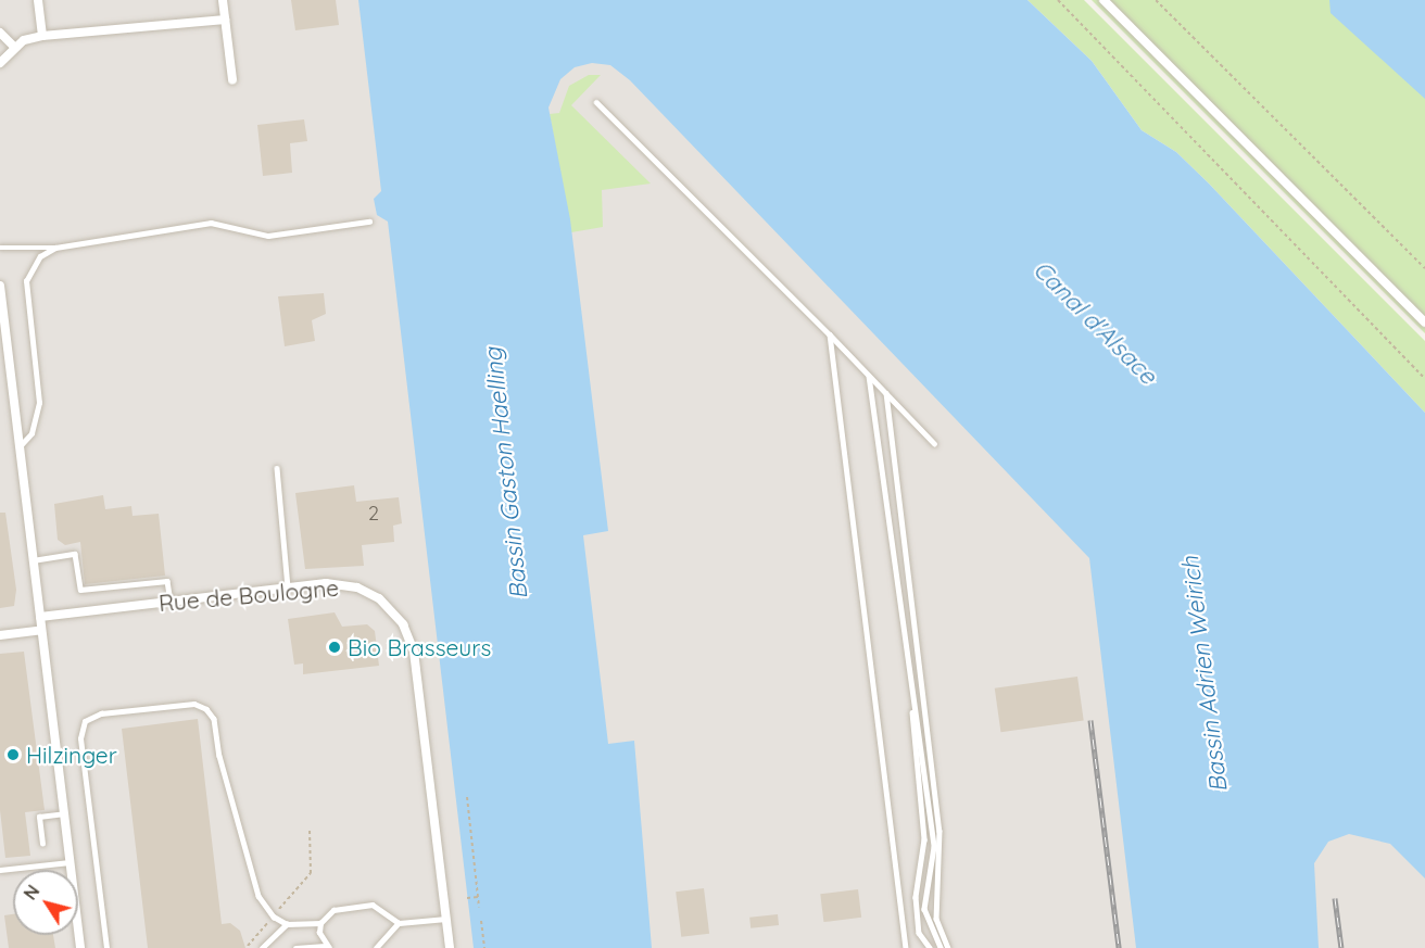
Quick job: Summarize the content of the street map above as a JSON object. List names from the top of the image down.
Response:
{
  "streets": {
    "street": ["Rue de Boulogne"]
  },
  "water": ["Canal d'Alsace", "Bassin Gaston Haelling", "Bassin Adrien Weirich"],
  "places": ["Bio Brasseurs", "Hilzinger"],
  "house_numbers": ["2"],
  "north": "top left"
}
